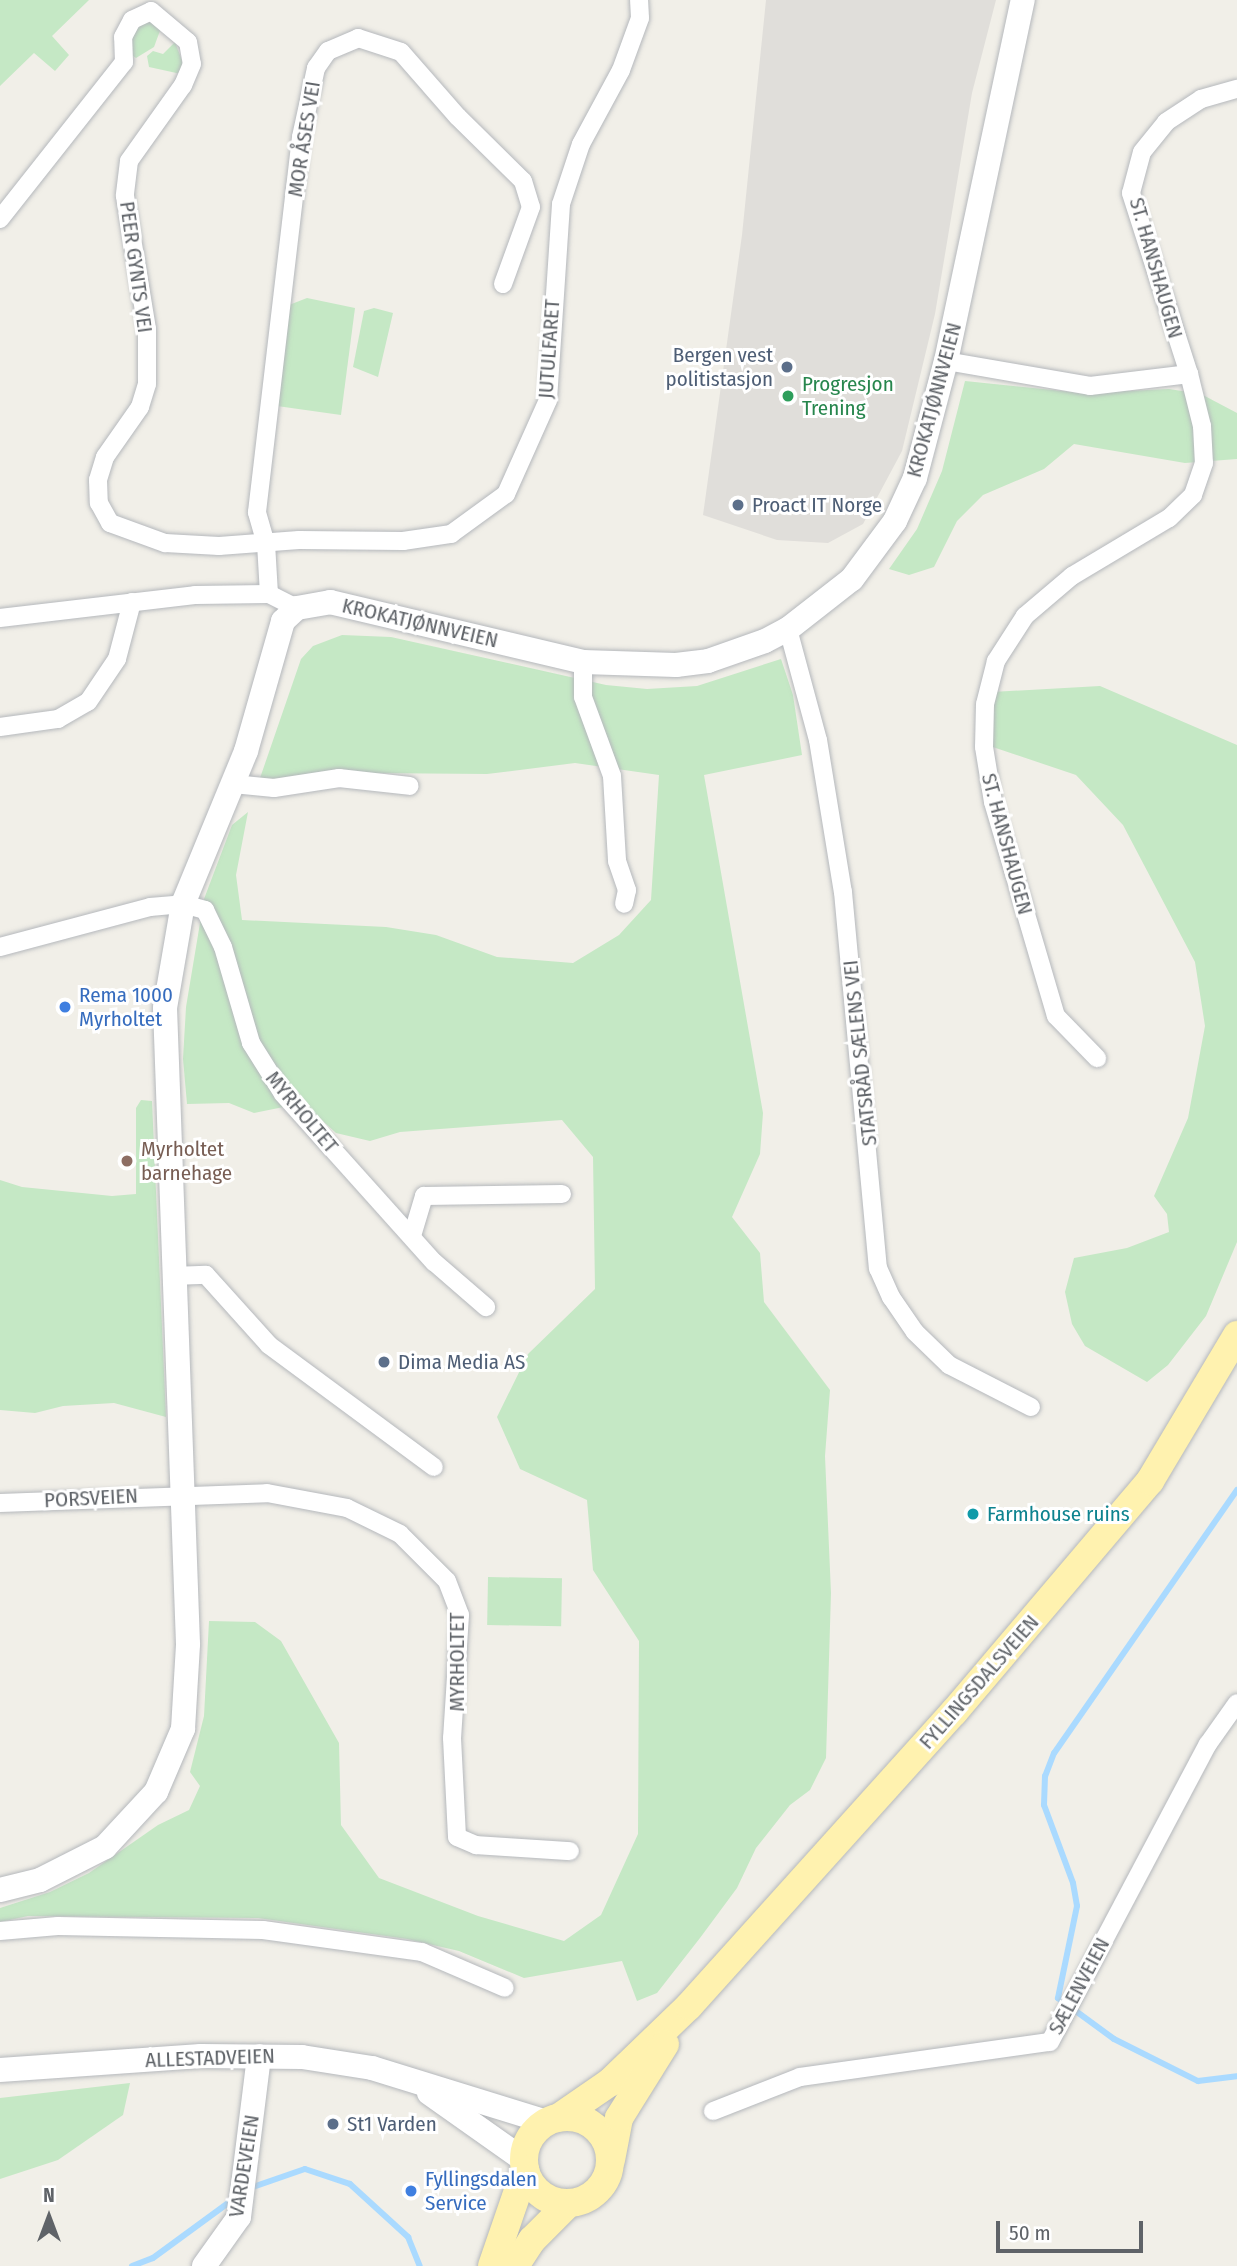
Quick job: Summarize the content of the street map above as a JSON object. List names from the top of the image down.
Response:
{
  "streets": {
    "main road": [
      "KROKATJØNNVEIEN",
      "FYLLINGSDALSVEIEN",
      "ALLESTADVEIEN",
      "VARDEVEIEN"
    ],
    "street": [
      "MOR ÅSES VEI",
      "PEER GYNTS VEI",
      "ST. HANSHAUGEN",
      "JUTULFARET",
      "STATSRÅD SÆLENS VEI",
      "MYRHOLTET",
      "PORSVEIEN",
      "SÆLENVEIEN"
    ]
  },
  "crossings": [
    ["MOR ÅSES VEI", "PEER GYNTS VEI"],
    ["MOR ÅSES VEI", "JUTULFARET"],
    ["PEER GYNTS VEI", "JUTULFARET"],
    ["KROKATJØNNVEIEN", "STATSRÅD SÆLENS VEI"],
    ["MYRHOLTET", "PORSVEIEN"],
    ["FYLLINGSDALSVEIEN", "ALLESTADVEIEN"],
    ["ALLESTADVEIEN", "VARDEVEIEN"]
  ],
  "places": [
    "Bergen vest politistasjon",
    "Progresjon Trening",
    "Proact IT Norge",
    "Rema 1000 Myrholtet",
    "Myrholtet barnehage",
    "Dima Media AS",
    "Farmhouse ruins",
    "St1 Varden",
    "Fyllingsdalen Service"
  ],
  "scale_bar": "50 m",
  "north": "top"
}
